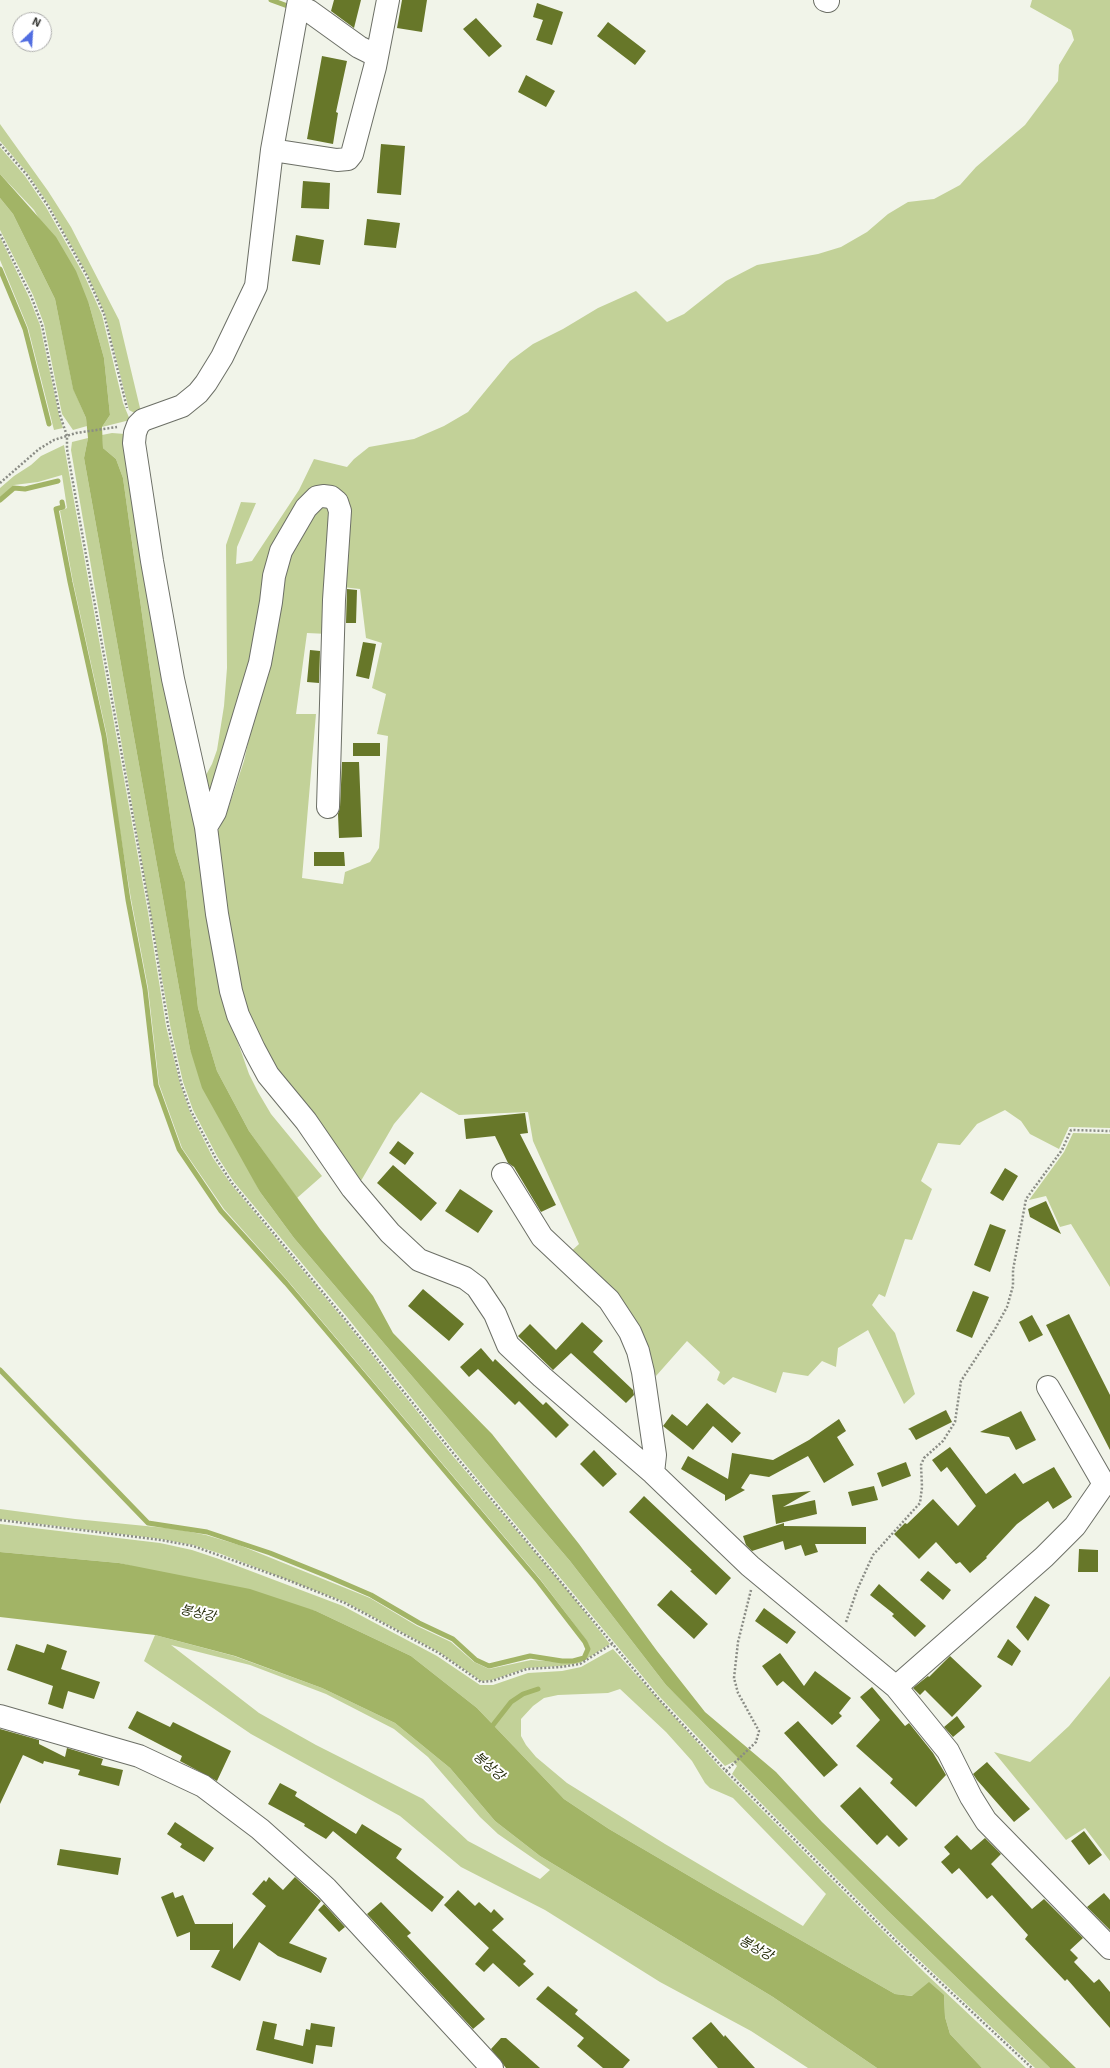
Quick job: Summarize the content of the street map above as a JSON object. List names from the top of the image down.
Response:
{
  "water": ["봉상강"],
  "north": "top right"
}
